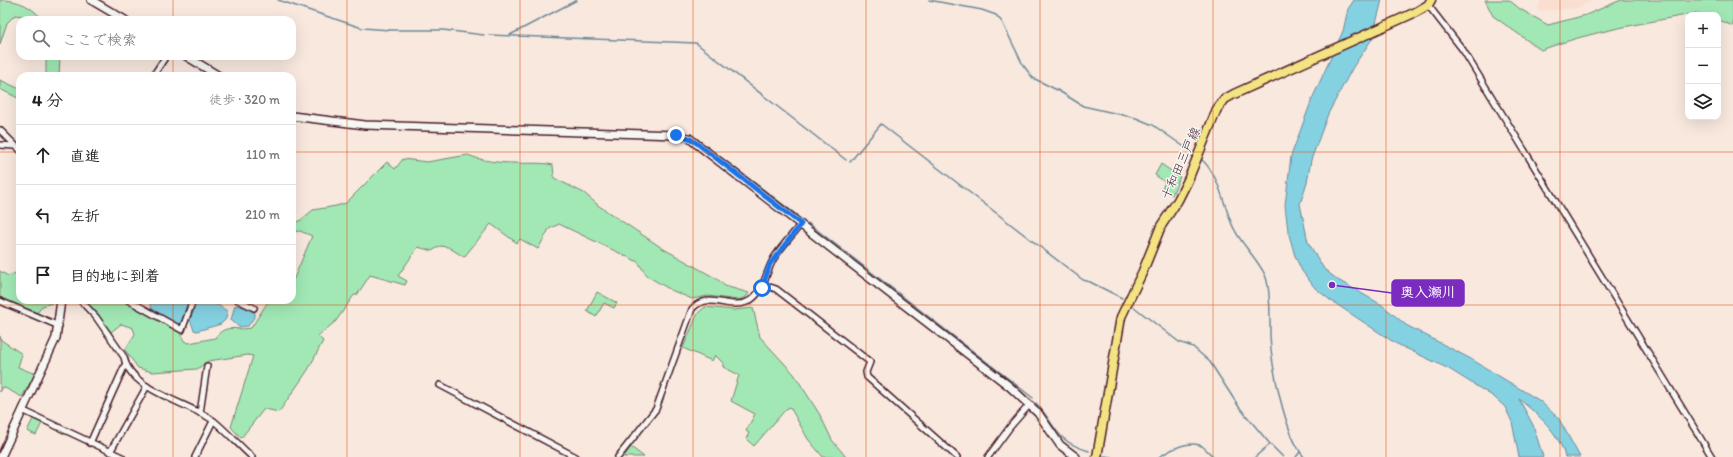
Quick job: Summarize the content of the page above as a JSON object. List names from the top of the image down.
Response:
{
  "streets": {
    "main road": ["十和田三戸線"]
  },
  "places": ["奥入瀬川"],
  "page": {
    "map_buttons": ["+", "−"],
    "search": "ここで検索",
    "heading": ["4 分", "徒歩 · 320 m"],
    "list": [
      ["直進", "110 m"],
      ["左折", "210 m"],
      "目的地に到着"
    ]
  }
}
